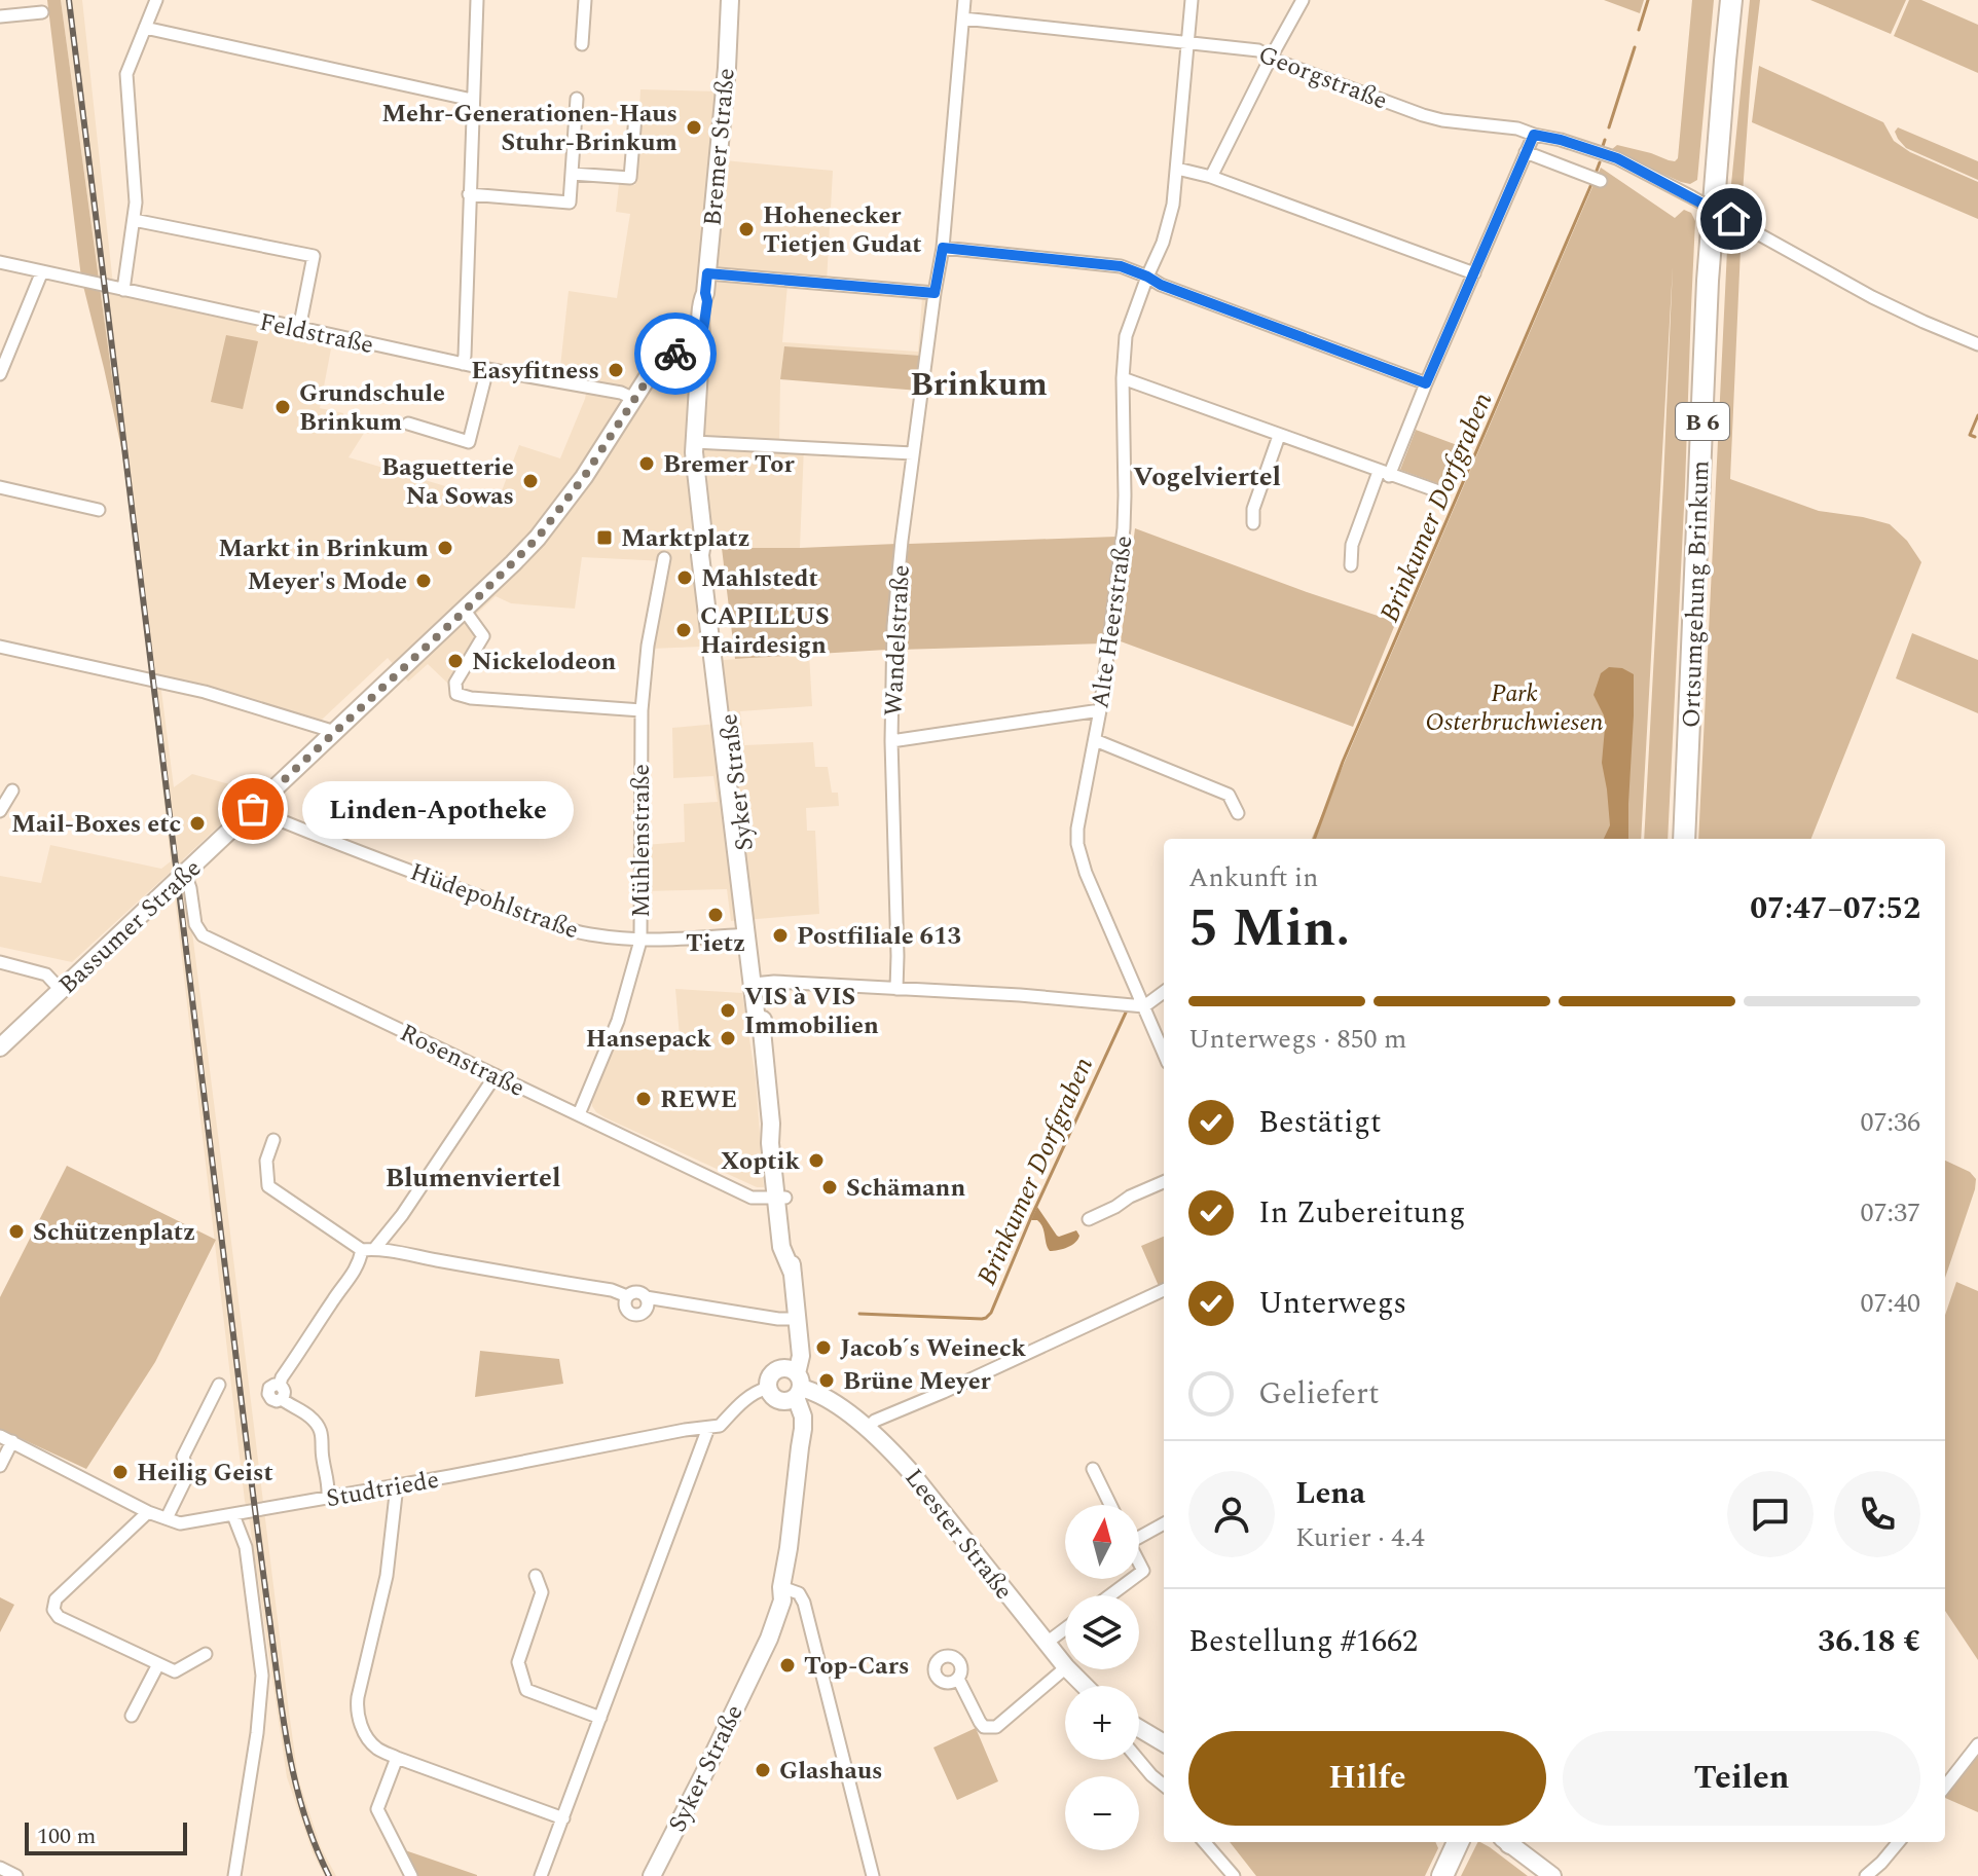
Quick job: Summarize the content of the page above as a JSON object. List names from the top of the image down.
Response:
{
  "streets": {
    "highway": ["B 6", "Ortsumgehung Brinkum"],
    "street": [
      "Georgstraße",
      "Bremer Straße",
      "Feldstraße",
      "Alte Heerstraße",
      "Wandelstraße",
      "Syker Straße",
      "Mühlenstraße",
      "Hüdepohlstraße",
      "Bassumer Straße",
      "Rosenstraße",
      "Studtriede",
      "Leester Straße"
    ]
  },
  "crossings": [
    ["Georgstraße", "Alte Heerstraße"],
    ["Georgstraße", "Wandelstraße"],
    ["Bremer Straße", "Syker Straße"],
    ["Bremer Straße", "Bassumer Straße"],
    ["Feldstraße", "Bassumer Straße"],
    ["Syker Straße", "Hüdepohlstraße"],
    ["Syker Straße", "Bassumer Straße"],
    ["Syker Straße", "Rosenstraße"],
    ["Syker Straße", "Leester Straße"],
    ["Mühlenstraße", "Hüdepohlstraße"],
    ["Mühlenstraße", "Rosenstraße"],
    ["Hüdepohlstraße", "Bassumer Straße"],
    ["Bassumer Straße", "Rosenstraße"],
    ["Studtriede", "Leester Straße"]
  ],
  "districts": ["Brinkum", "Vogelviertel", "Blumenviertel"],
  "water": ["Brinkumer Dorfgraben"],
  "parks": ["Park Osterbruchwiesen"],
  "places": {
    "other": [
      "Mehr-Generationen-Haus Stuhr-Brinkum",
      "Hohenecker Tietjen Gudat",
      "Easyfitness",
      "Grundschule Brinkum",
      "Bremer Tor",
      "Baguetterie Na Sowas",
      "Markt in Brinkum",
      "Mahlstedt",
      "Meyer's Mode",
      "CAPILLUS Hairdesign",
      "Nickelodeon",
      "Linden-Apotheke",
      "Mail-Boxes etc",
      "Tietz",
      "Postfiliale 613",
      "VIS à VIS Immobilien",
      "Hansepack",
      "REWE",
      "Xoptik",
      "Schämann",
      "Schützenplatz",
      "Jacob´s Weineck",
      "Brüne Meyer",
      "Heilig Geist",
      "Top-Cars",
      "Glashaus"
    ],
    "transit": ["Marktplatz"]
  },
  "scale_bar": "100 m",
  "north": "top",
  "page": {
    "bubble": "Linden-Apotheke",
    "heading": ["5 Min.", "Ankunft in", "07:47–07:52"],
    "panel": [
      "Lena",
      "Kurier · 4.4",
      "Bestellung #1662",
      "36.18 €"
    ],
    "bar": "Unterwegs · 850 m",
    "list": [
      ["Bestätigt", "07:36"],
      ["In Zubereitung", "07:37"],
      ["Unterwegs", "07:40"],
      "Geliefert"
    ],
    "map_buttons": ["+", "−"],
    "buttons": ["Hilfe", "Teilen"],
    "scale": "100 m"
  }
}
